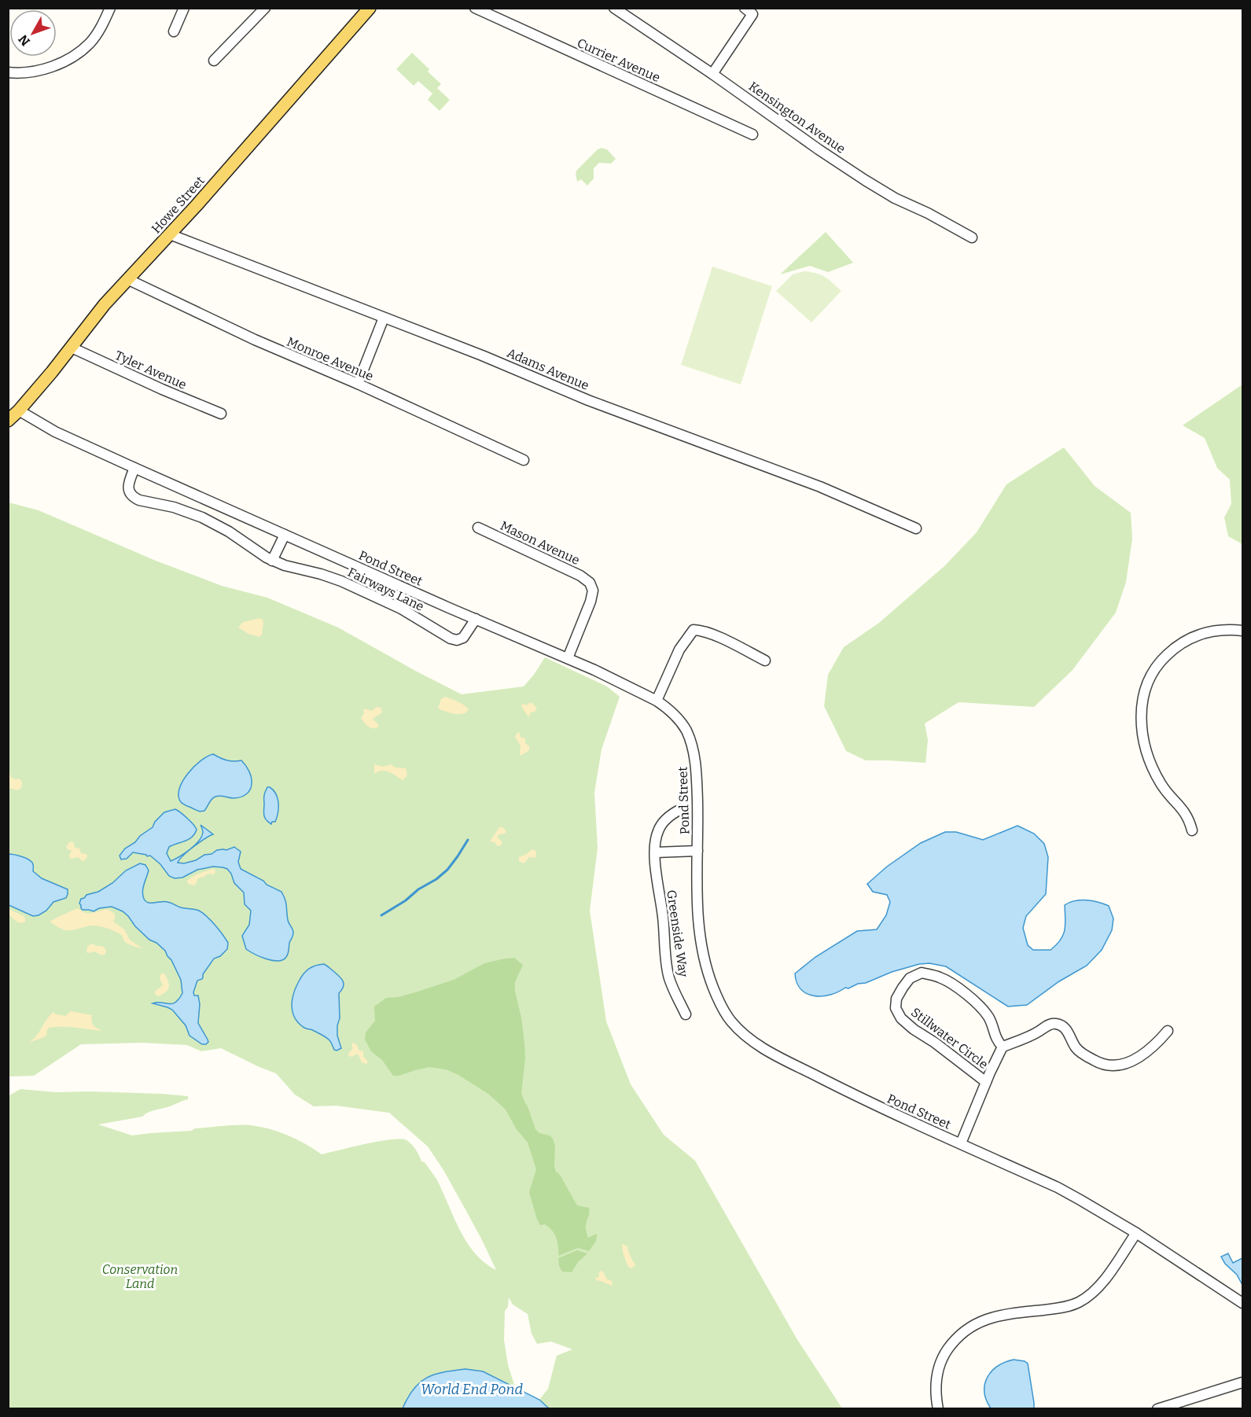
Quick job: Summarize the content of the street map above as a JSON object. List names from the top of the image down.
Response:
{
  "streets": {
    "main road": ["Howe Street"],
    "street": [
      "Currier Avenue",
      "Kensington Avenue",
      "Monroe Avenue",
      "Adams Avenue",
      "Tyler Avenue",
      "Mason Avenue",
      "Pond Street",
      "Fairways Lane",
      "Greenside Way",
      "Stillwater Circle"
    ]
  },
  "crossings": [
    ["Howe Street", "Monroe Avenue"],
    ["Howe Street", "Adams Avenue"],
    ["Howe Street", "Tyler Avenue"],
    ["Howe Street", "Pond Street"],
    ["Mason Avenue", "Pond Street"],
    ["Pond Street", "Fairways Lane"]
  ],
  "water": ["World End Pond"],
  "parks": ["Conservation Land"],
  "north": "bottom left"
}
